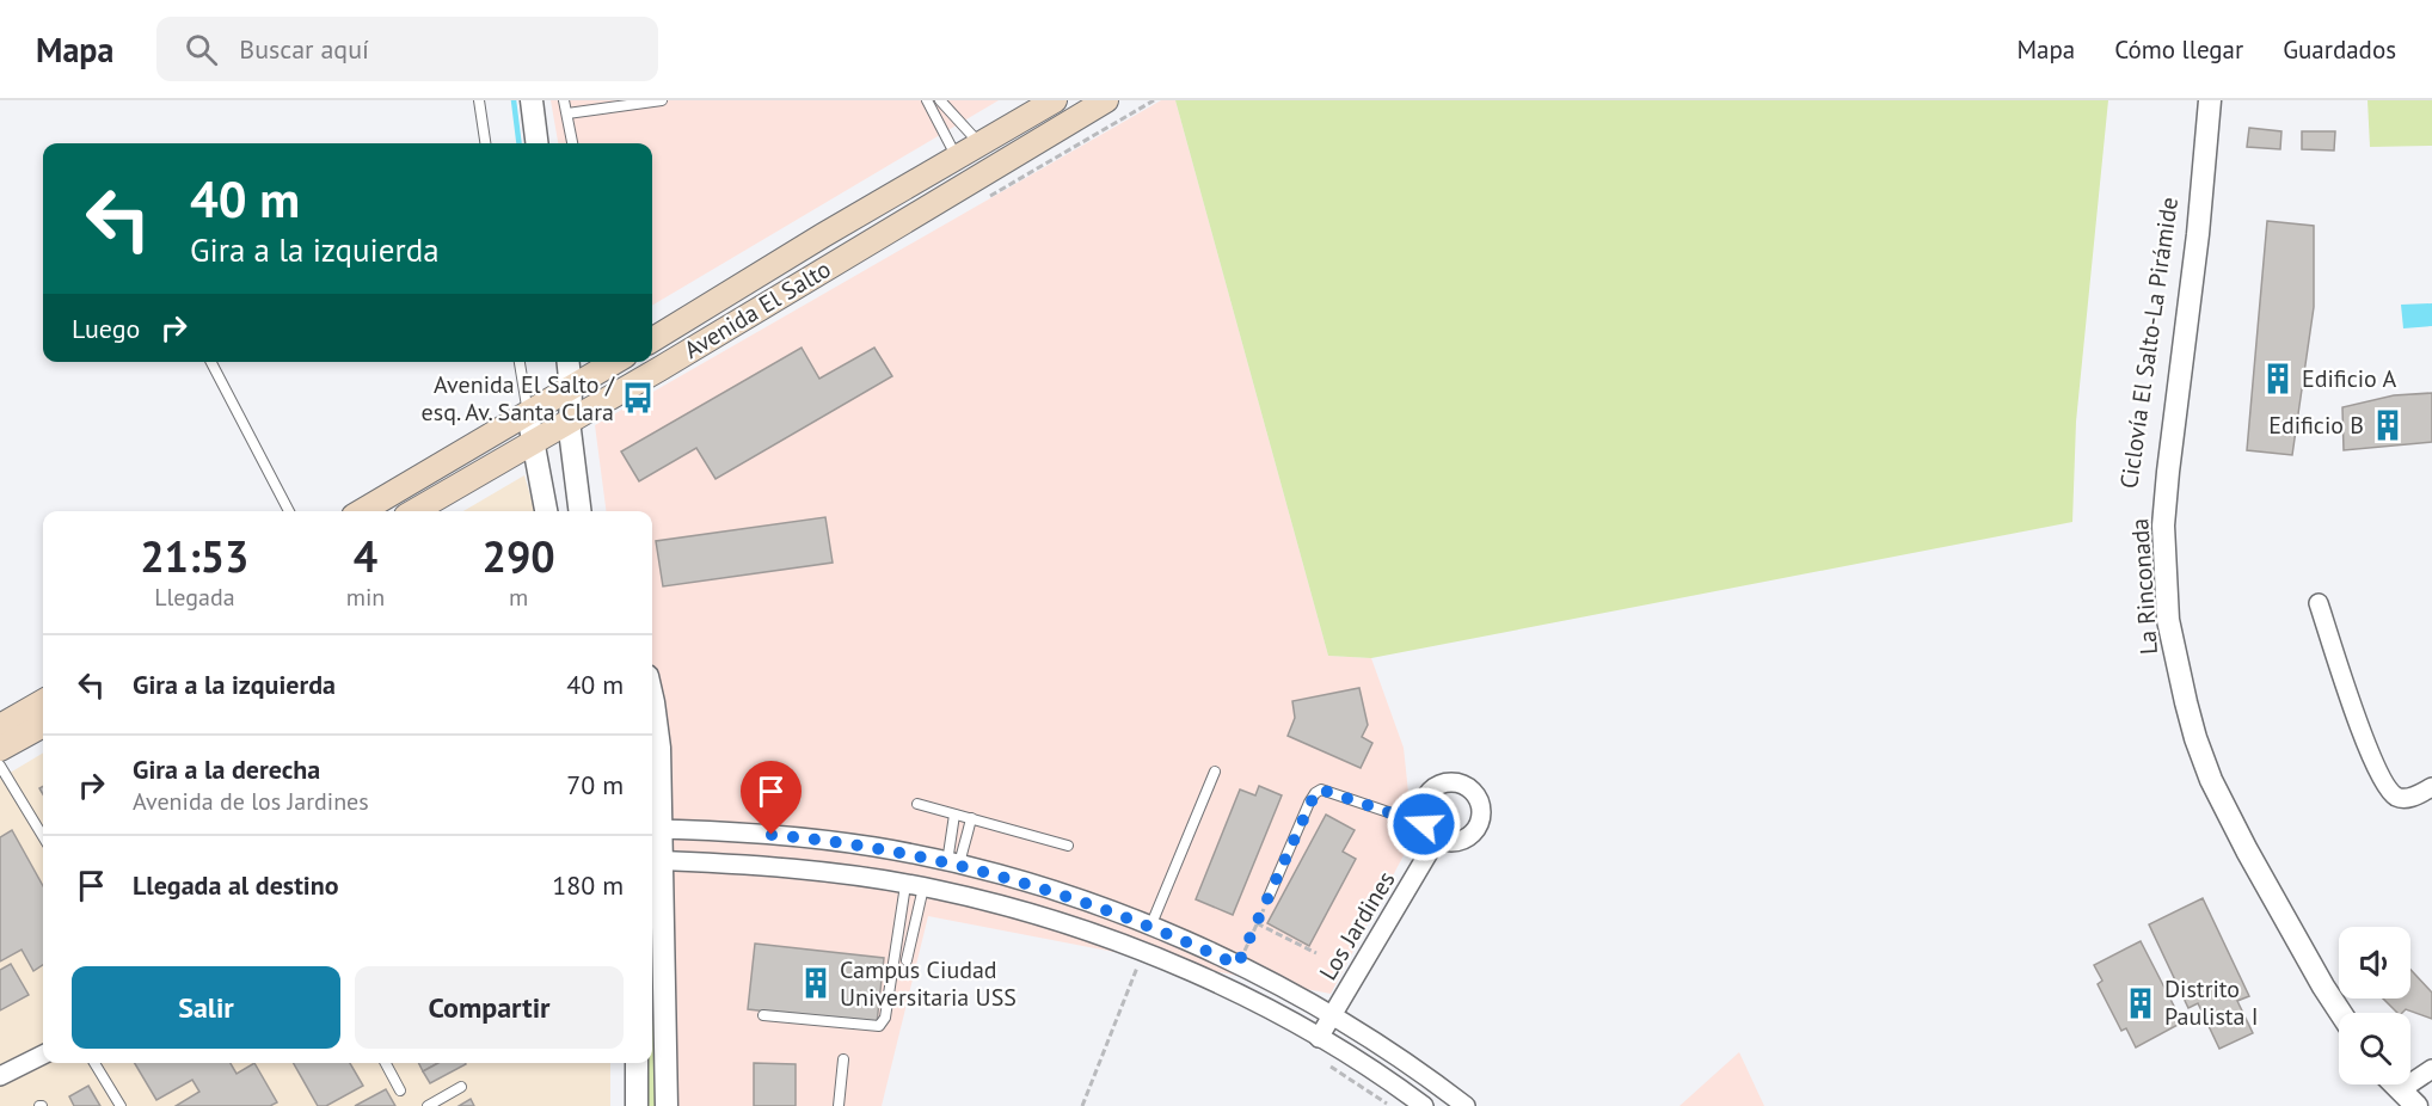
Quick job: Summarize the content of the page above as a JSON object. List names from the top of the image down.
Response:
{
  "streets": {
    "main road": ["Avenida El Salto"],
    "street": ["La Rinconada", "Los Jardines"]
  },
  "places": {
    "building": [
      "Edificio A",
      "Edificio B",
      "Campus Ciudad Universitaria USS",
      "Distrito Paulista I"
    ],
    "bus stop": ["Avenida El Salto / esq. Av. Santa Clara"]
  },
  "page": {
    "header": "Mapa",
    "search": "Buscar aquí",
    "nav": ["Mapa", "Cómo llegar", "Guardados"],
    "turn": ["40 m", "Gira a la izquierda"],
    "then": "Luego",
    "eta": [
      "21:53",
      "Llegada",
      "4",
      "min",
      "290",
      "m"
    ],
    "list": [
      {
        "name": "Gira a la izquierda",
        "value": "40 m"
      },
      {
        "name": "Gira a la derecha",
        "note": "Avenida de los Jardines",
        "value": "70 m"
      },
      {
        "name": "Llegada al destino",
        "value": "180 m"
      }
    ],
    "buttons": ["Salir", "Compartir"]
  }
}
